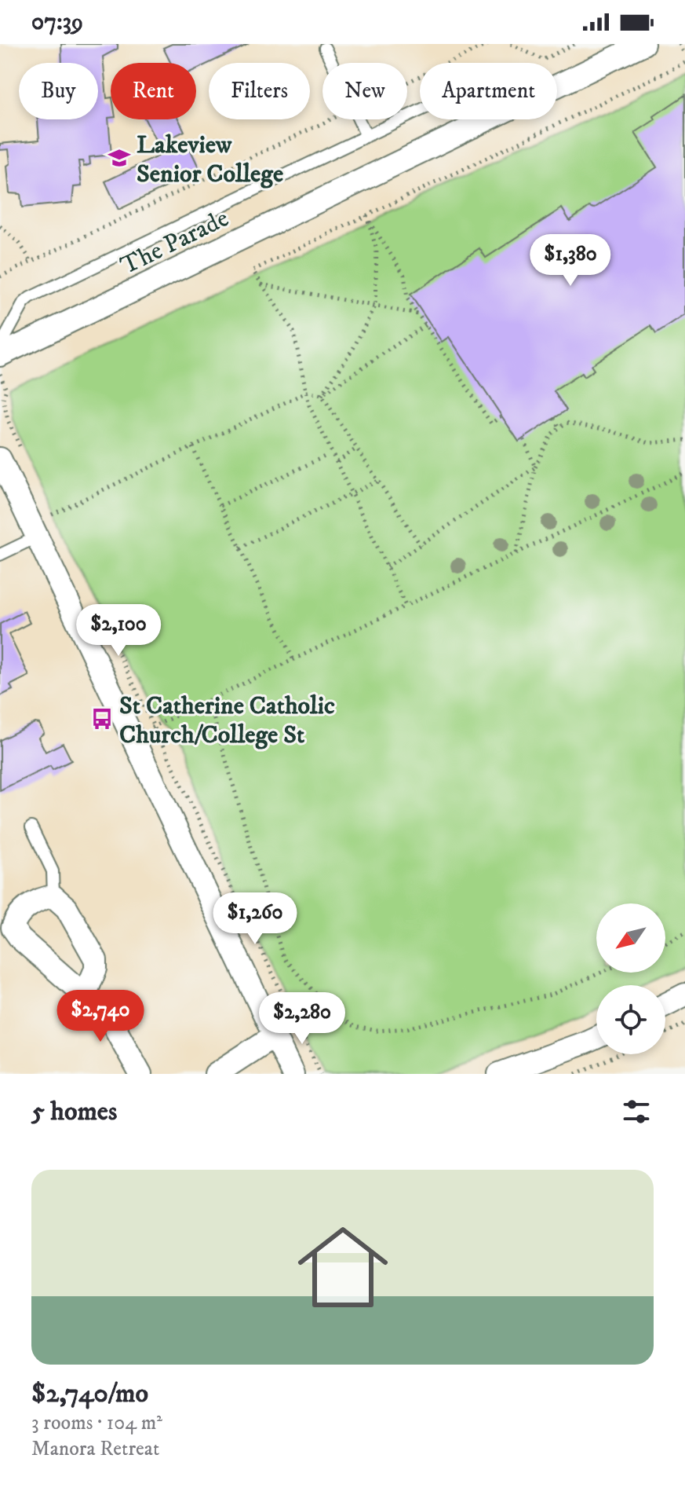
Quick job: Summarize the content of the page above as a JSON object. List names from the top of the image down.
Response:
{
  "streets": {
    "street": ["The Parade"]
  },
  "places": {
    "school or university": ["Lakeview Senior College"],
    "bus stop": ["St Catherine Catholic Church/College St"]
  },
  "north": "bottom left",
  "page": {
    "status": "07:39",
    "chip": [
      "Buy",
      "Rent",
      "Filters",
      "New",
      "Apartment"
    ],
    "price": [
      "$1,380",
      "$2,100",
      "$1,260",
      "$2,740",
      "$2,280"
    ],
    "heading": "5 homes",
    "list": [
      {
        "name": "$2,740/mo",
        "note": "3 rooms · 104 m² · Manora Retreat"
      }
    ]
  }
}
